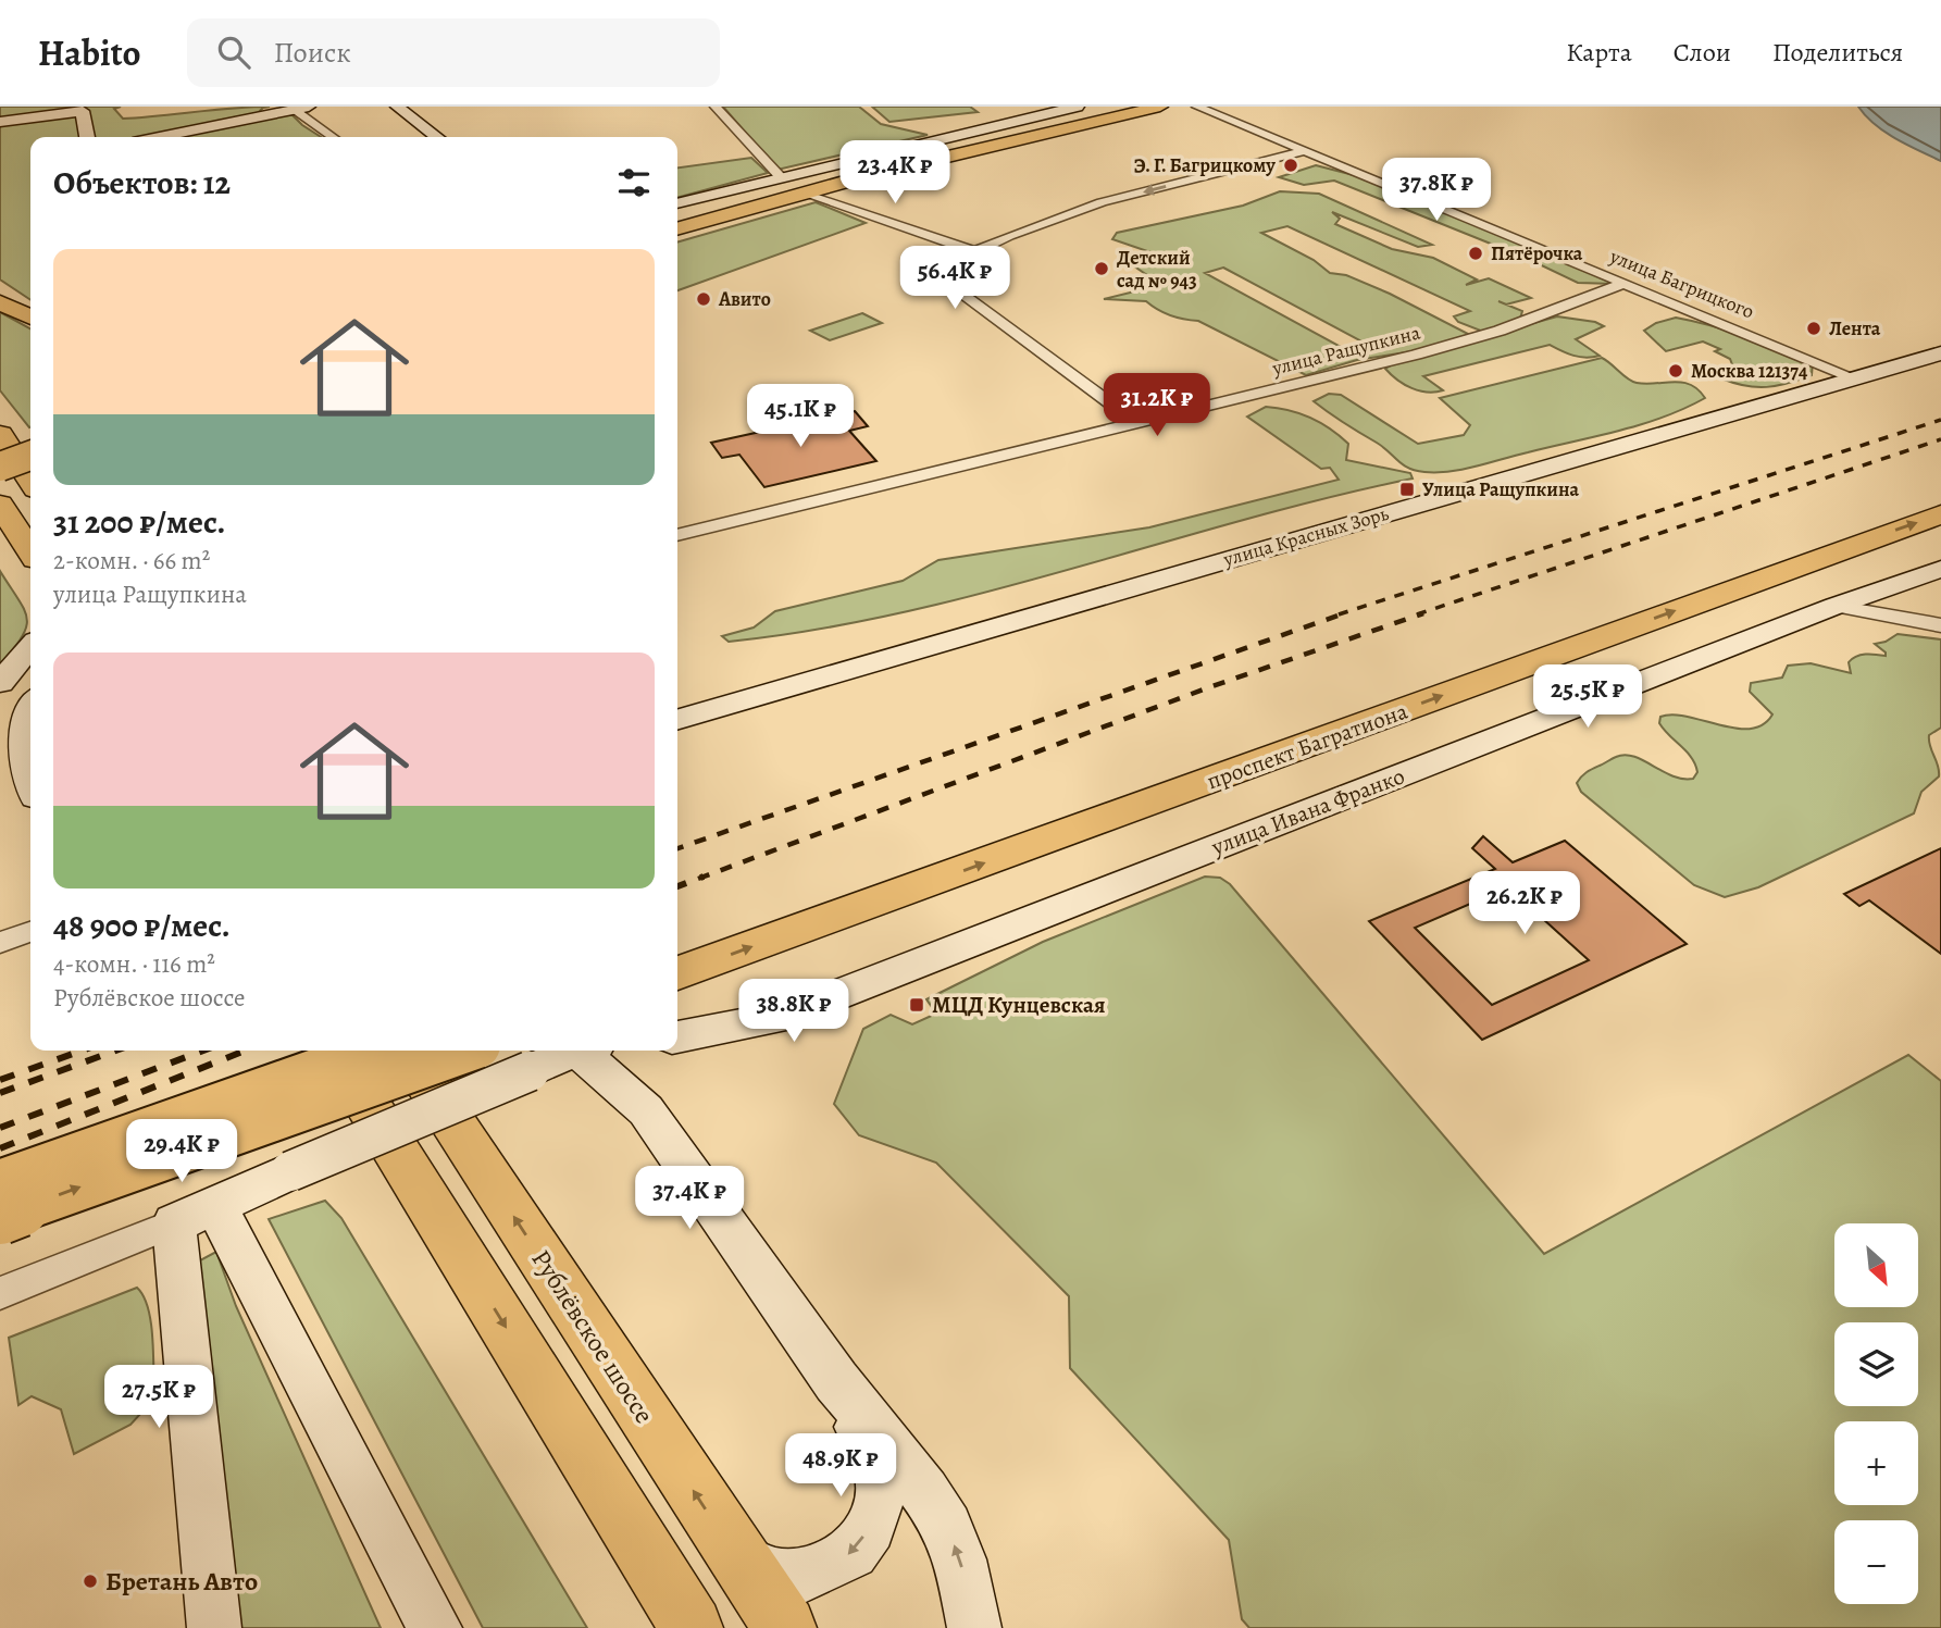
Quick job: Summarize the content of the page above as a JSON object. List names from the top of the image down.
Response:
{
  "streets": {
    "main road": ["проспект Багратиона", "Рублёвское шоссе"],
    "street": [
      "улица Багрицкого",
      "улица Ращупкина",
      "улица Красных Зорь",
      "улица Ивана Франко"
    ]
  },
  "crossings": [
    ["улица Багрицкого", "улица Ращупкина"],
    ["улица Багрицкого", "улица Красных Зорь"]
  ],
  "places": {
    "other": [
      "Э. Г. Багрицкому",
      "Пятёрочка",
      "Детский сад № 943",
      "Авито",
      "Лента",
      "Москва 121374",
      "Бретань Авто"
    ],
    "transit": ["Улица Ращупкина", "МЦД Кунцевская"]
  },
  "north": "bottom right",
  "page": {
    "header": "Habito",
    "search": "Поиск",
    "nav": ["Карта", "Слои", "Поделиться"],
    "heading": "Объектов: 12",
    "price": [
      "23.4K ₽",
      "37.8K ₽",
      "56.4K ₽",
      "31.2K ₽",
      "45.1K ₽",
      "25.5K ₽",
      "26.2K ₽",
      "38.8K ₽",
      "29.4K ₽",
      "37.4K ₽",
      "27.5K ₽",
      "48.9K ₽"
    ],
    "list": [
      {
        "name": "31 200 ₽/мес.",
        "note": "2-комн. · 66 m² · улица Ращупкина"
      },
      {
        "name": "48 900 ₽/мес.",
        "note": "4-комн. · 116 m² · Рублёвское шоссе"
      }
    ],
    "map_buttons": ["+", "−"]
  }
}
